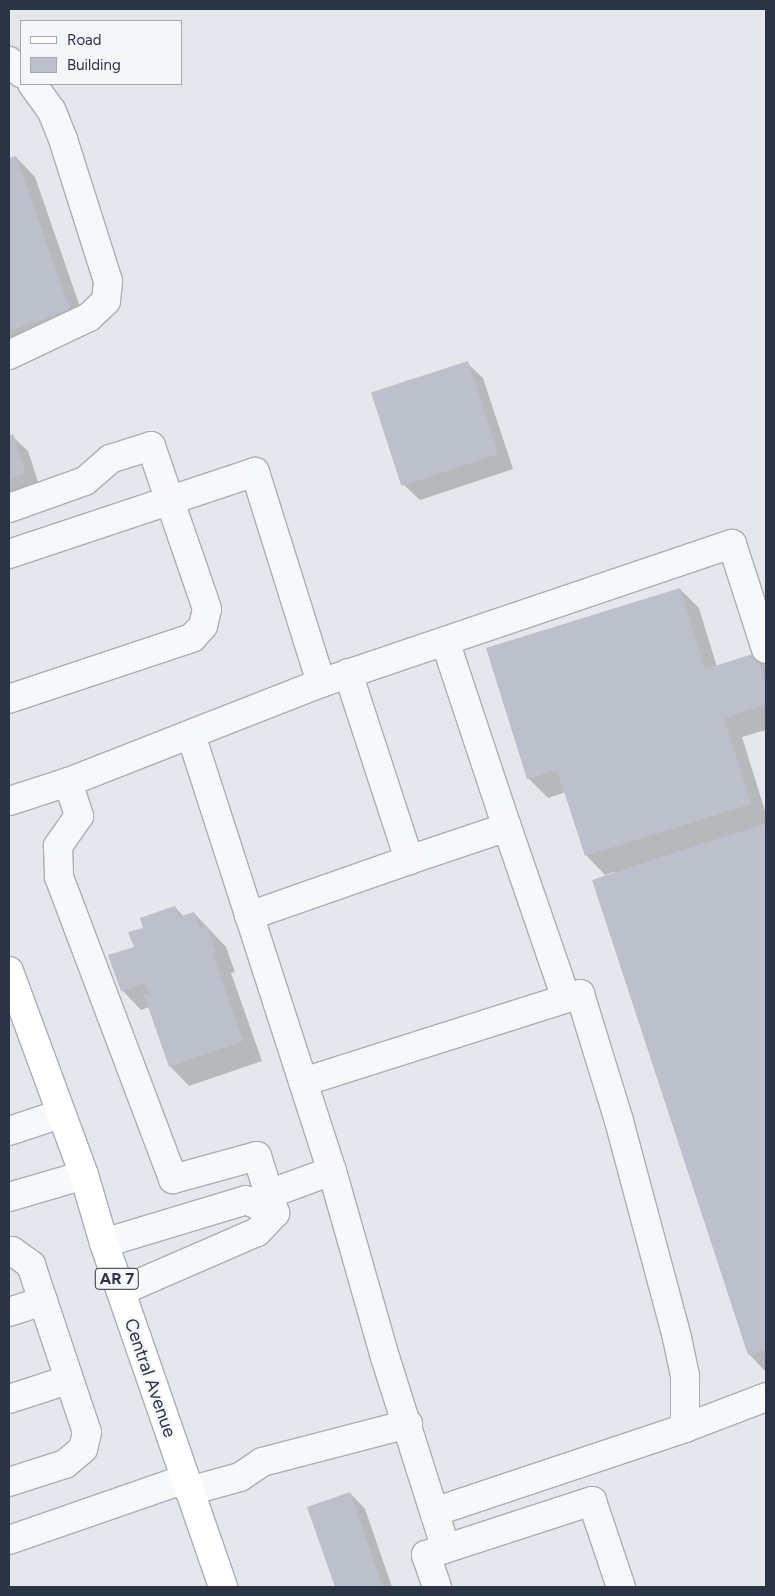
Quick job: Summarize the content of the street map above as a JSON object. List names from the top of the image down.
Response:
{
  "streets": {
    "main road": ["AR 7", "Central Avenue"]
  },
  "legend": ["Road", "Building"]
}
